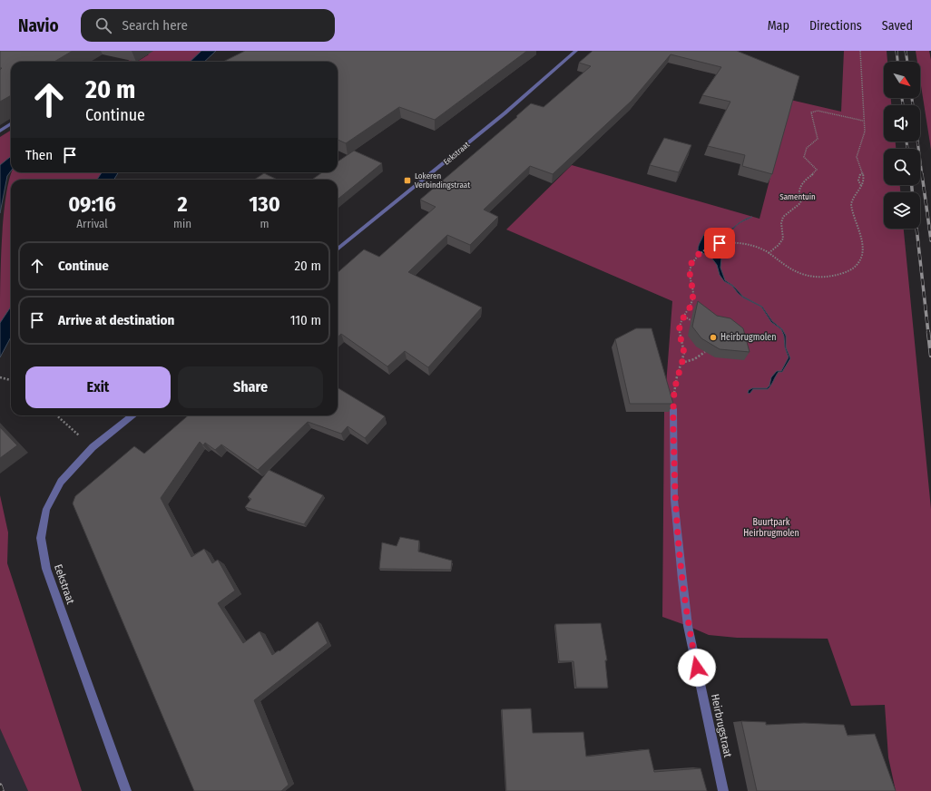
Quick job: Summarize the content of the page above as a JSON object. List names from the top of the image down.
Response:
{
  "streets": {
    "street": ["Eekstraat", "Heirbrugstraat"]
  },
  "parks": ["Samentuin", "Buurtpark Heirbrugmolen"],
  "places": {
    "transit": ["Lokeren Verbindingstraat"],
    "other": ["Heirbrugmolen"]
  },
  "north": "bottom right",
  "page": {
    "header": "Navio",
    "search": "Search here",
    "nav": ["Map", "Directions", "Saved"],
    "turn": ["20 m", "Continue"],
    "then": "Then",
    "eta": [
      "09:16",
      "Arrival",
      "2",
      "min",
      "130",
      "m"
    ],
    "list": [
      {
        "name": "Continue",
        "value": "20 m"
      },
      {
        "name": "Arrive at destination",
        "value": "110 m"
      }
    ],
    "buttons": ["Exit", "Share"]
  }
}
